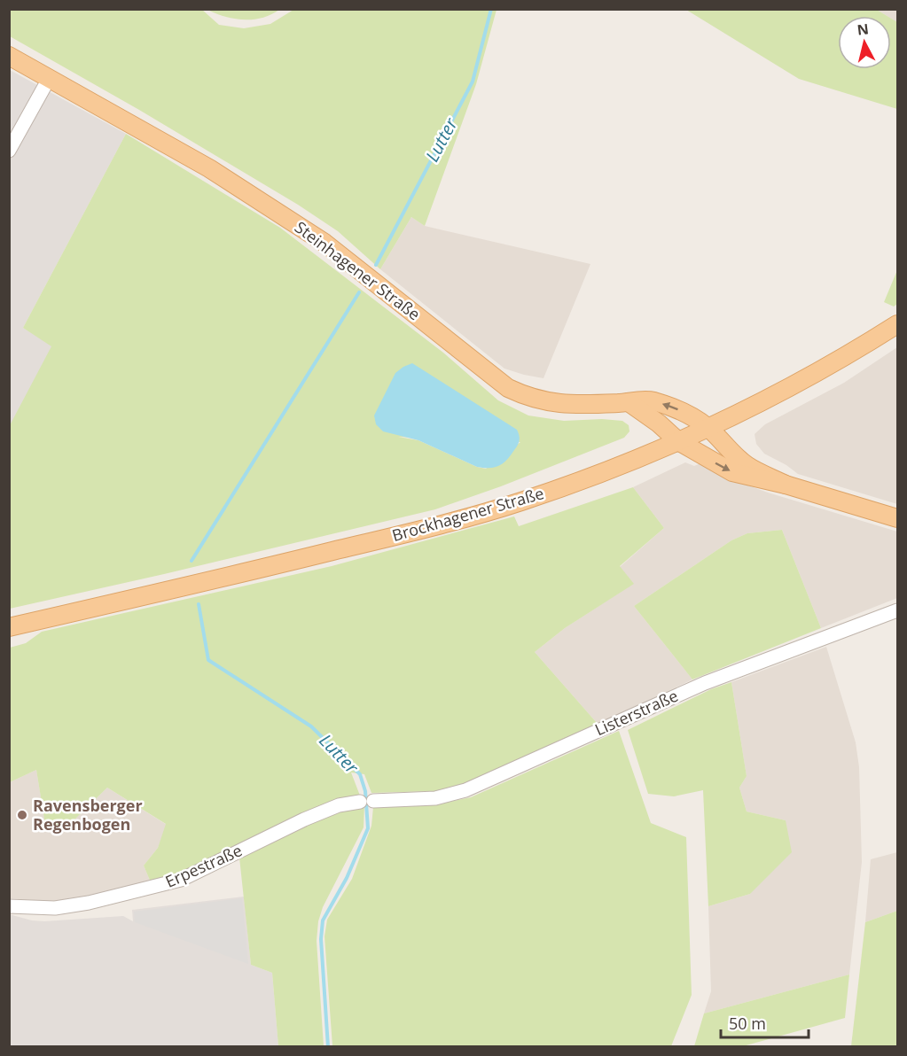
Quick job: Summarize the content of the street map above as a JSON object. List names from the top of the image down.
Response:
{
  "streets": {
    "main road": ["Steinhagener Straße", "Brockhagener Straße"],
    "street": ["Listerstraße", "Erpestraße"]
  },
  "crossings": [
    ["Steinhagener Straße", "Brockhagener Straße"],
    ["Listerstraße", "Erpestraße"]
  ],
  "water": ["Lutter"],
  "places": ["Ravensberger Regenbogen"],
  "scale_bar": "50 m",
  "north": "top"
}
